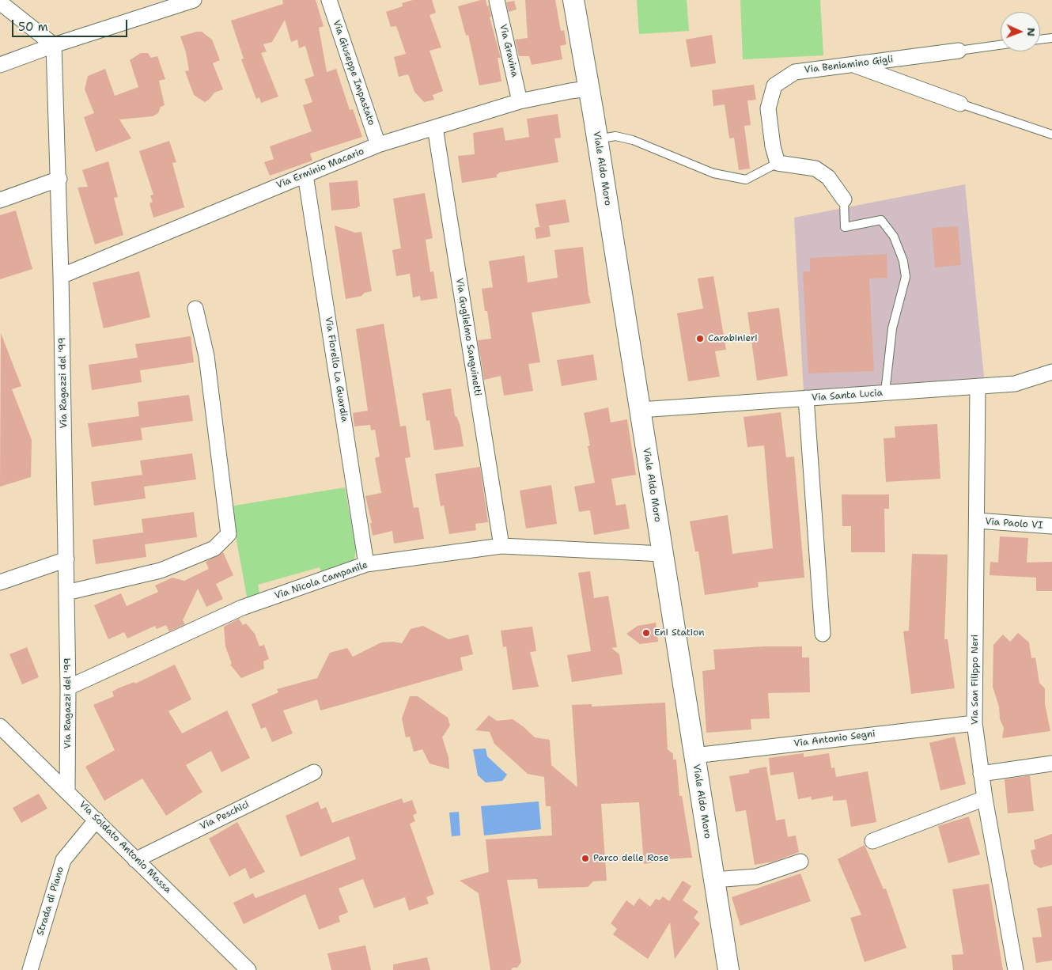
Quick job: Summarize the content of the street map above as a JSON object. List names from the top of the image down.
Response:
{
  "streets": {
    "main road": ["Viale Aldo Moro"],
    "street": [
      "Via Gravina",
      "Via Beniamino Gigli",
      "Via Giuseppe Impastato",
      "Via Erminio Macario",
      "Via Guglielmo Sanguinetti",
      "Via Fiorello La Guardia",
      "Via Ragazzi del '99",
      "Via Santa Lucia",
      "Via Paolo VI",
      "Via Nicola Campanile",
      "Via San Filippo Neri",
      "Via Antonio Segni",
      "Via Peschici",
      "Via Soldato Antonio Massa",
      "Strada di Piano"
    ]
  },
  "crossings": [
    ["Via Gravina", "Via Erminio Macario"],
    ["Via Giuseppe Impastato", "Via Erminio Macario"],
    ["Via Erminio Macario", "Viale Aldo Moro"],
    ["Via Erminio Macario", "Via Guglielmo Sanguinetti"],
    ["Via Erminio Macario", "Via Fiorello La Guardia"],
    ["Via Erminio Macario", "Via Ragazzi del '99"],
    ["Viale Aldo Moro", "Via Santa Lucia"],
    ["Viale Aldo Moro", "Via Nicola Campanile"],
    ["Viale Aldo Moro", "Via Antonio Segni"],
    ["Via Guglielmo Sanguinetti", "Via Nicola Campanile"],
    ["Via Fiorello La Guardia", "Via Nicola Campanile"],
    ["Via Ragazzi del '99", "Via Nicola Campanile"],
    ["Via Ragazzi del '99", "Via Soldato Antonio Massa"],
    ["Via Santa Lucia", "Via San Filippo Neri"],
    ["Via Paolo VI", "Via San Filippo Neri"],
    ["Via San Filippo Neri", "Via Antonio Segni"],
    ["Via Peschici", "Via Soldato Antonio Massa"],
    ["Via Soldato Antonio Massa", "Strada di Piano"]
  ],
  "places": ["Carabinieri", "Eni Station", "Parco delle Rose"],
  "scale_bar": "50 m",
  "north": "right"
}
